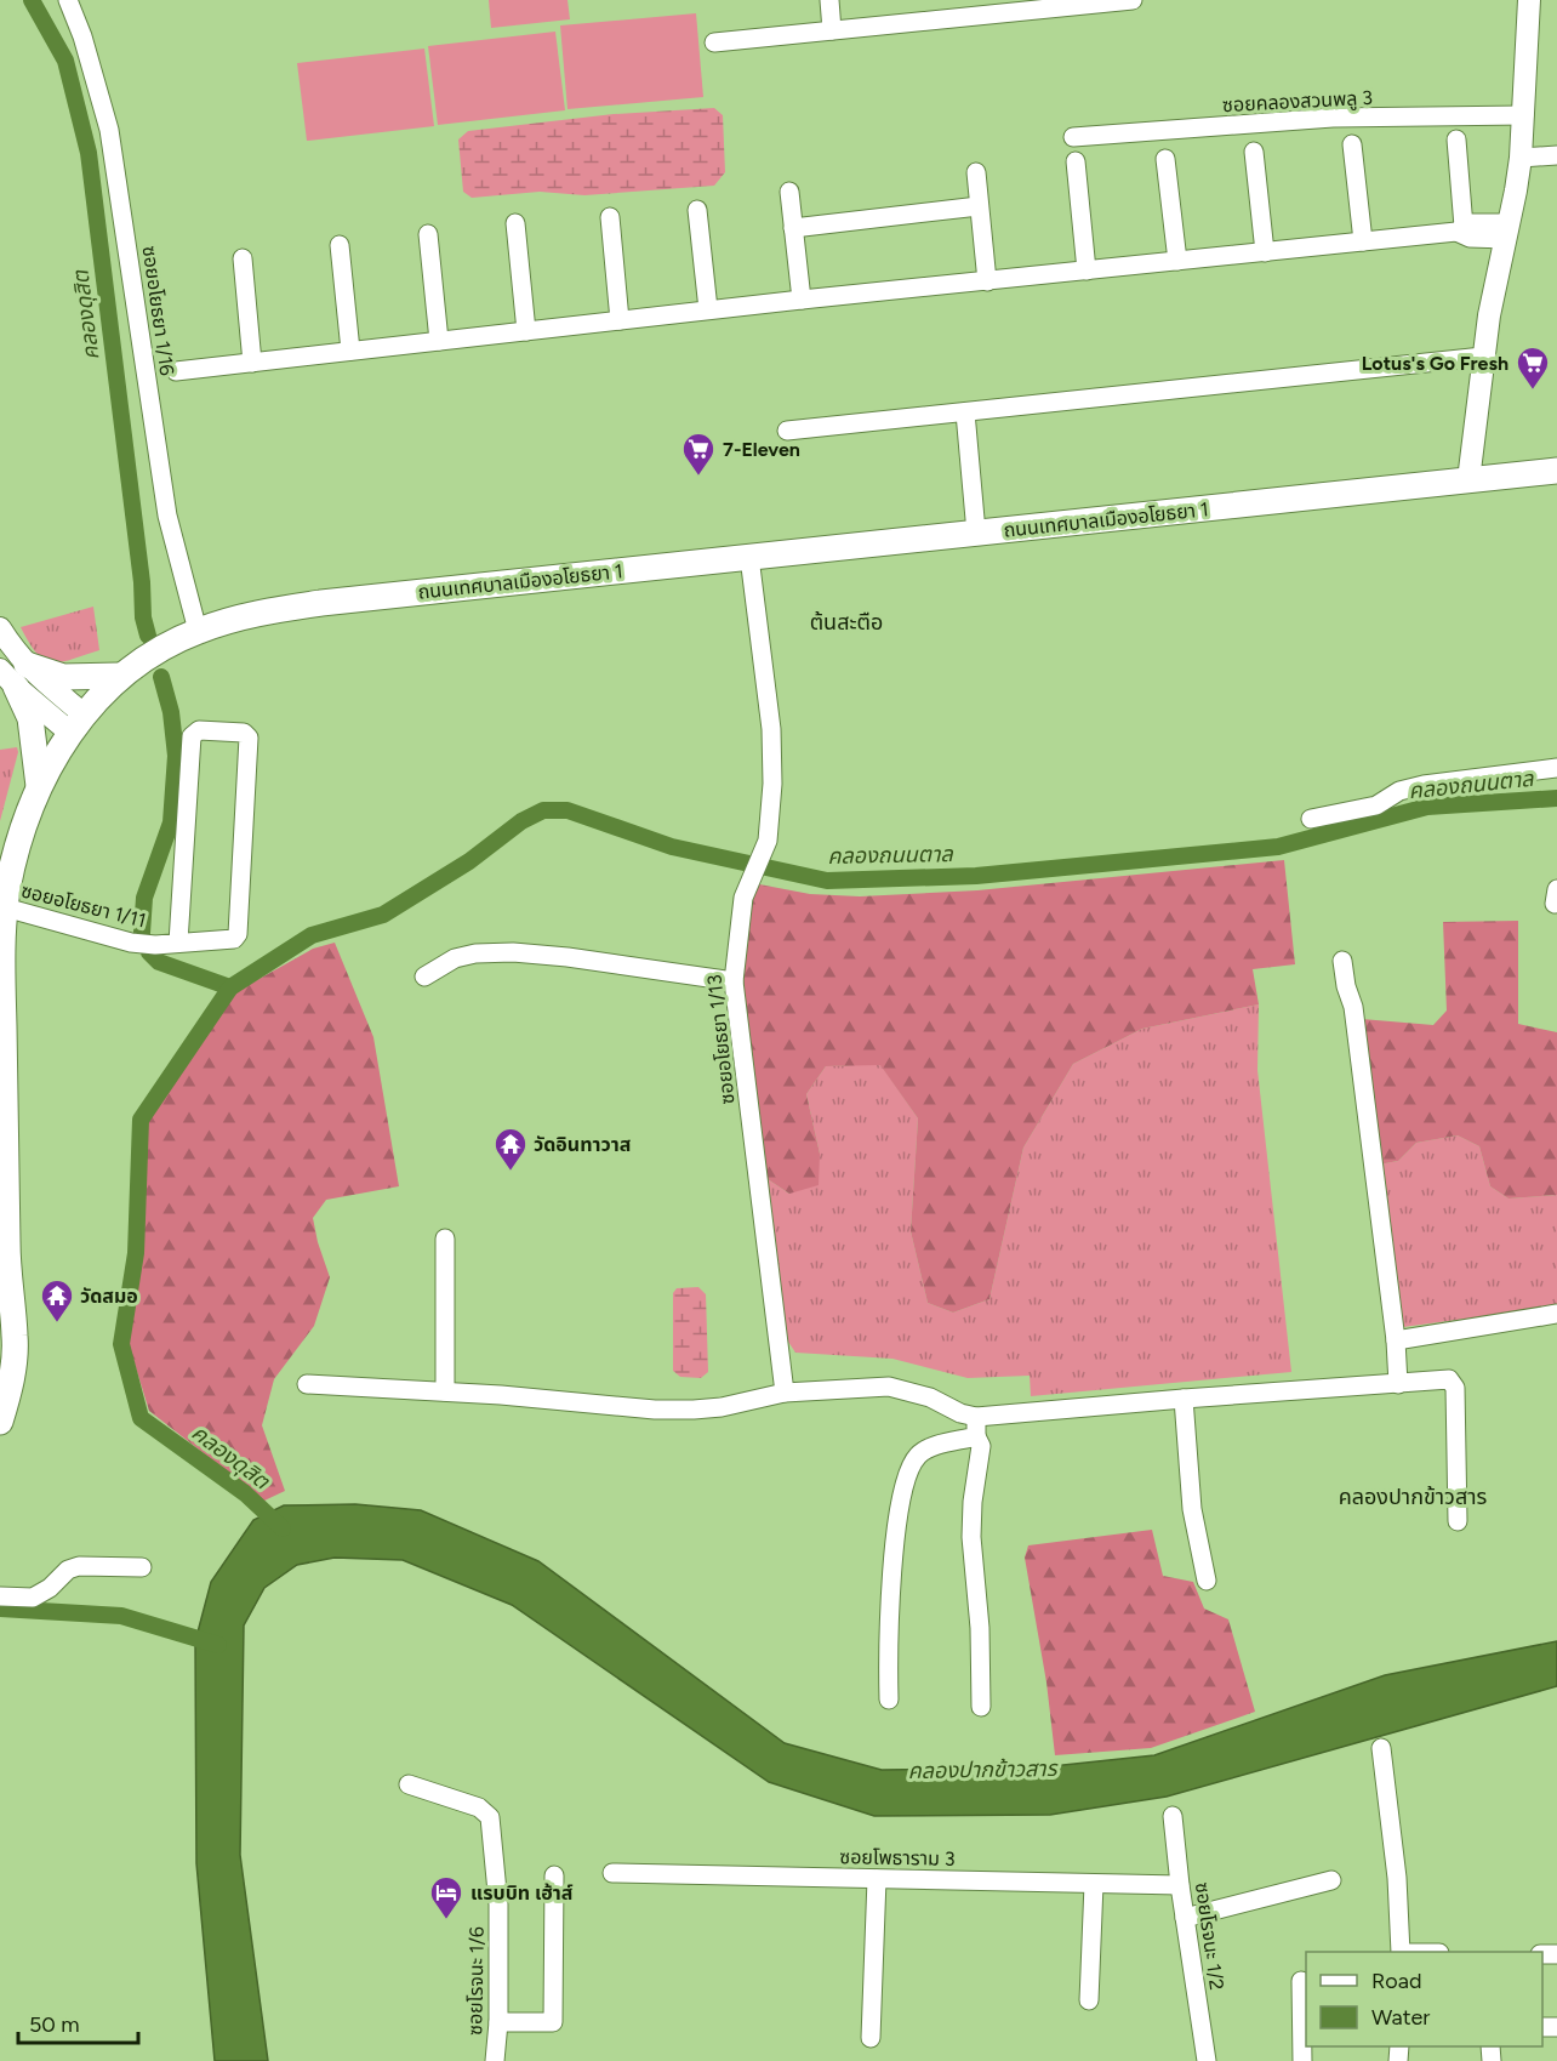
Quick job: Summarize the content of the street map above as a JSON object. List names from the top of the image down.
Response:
{
  "streets": {
    "main road": ["ถนนเทศบาลเมืองอโยธยา 1"],
    "street": [
      "ซอยคลองสวนพลู 3",
      "ซอยอโยธยา 1/16",
      "ซอยอโยธยา 1/11",
      "ซอยอโยธยา 1/13",
      "ซอยโพธาราม 3",
      "ซอยโรจนะ 1/2",
      "ซอยโรจนะ 1/6"
    ]
  },
  "crossings": [
    ["ซอยอโยธยา 1/16", "ถนนเทศบาลเมืองอโยธยา 1"],
    ["ถนนเทศบาลเมืองอโยธยา 1", "ซอยอโยธยา 1/11"],
    ["ถนนเทศบาลเมืองอโยธยา 1", "ซอยอโยธยา 1/13"],
    ["ซอยโพธาราม 3", "ซอยโรจนะ 1/2"]
  ],
  "districts": ["ต้นสะตือ", "คลองปากข้าวสาร"],
  "water": ["คลองดุสิต", "คลองถนนตาล", "คลองปากข้าวสาร"],
  "places": {
    "supermarket": ["Lotus's Go Fresh", "7-Eleven"],
    "temple": ["วัดอินทาวาส", "วัดสมอ"],
    "hotel": ["แรบบิท เฮ้าส์"]
  },
  "legend": ["Road", "Water"],
  "scale_bar": "50 m"
}
